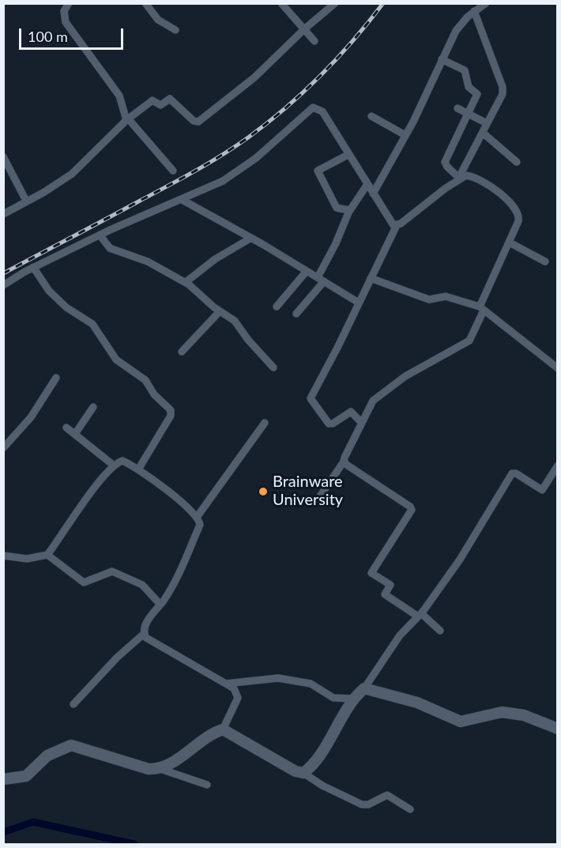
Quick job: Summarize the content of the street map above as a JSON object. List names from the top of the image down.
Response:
{
  "places": ["Brainware University"],
  "scale_bar": "100 m"
}
